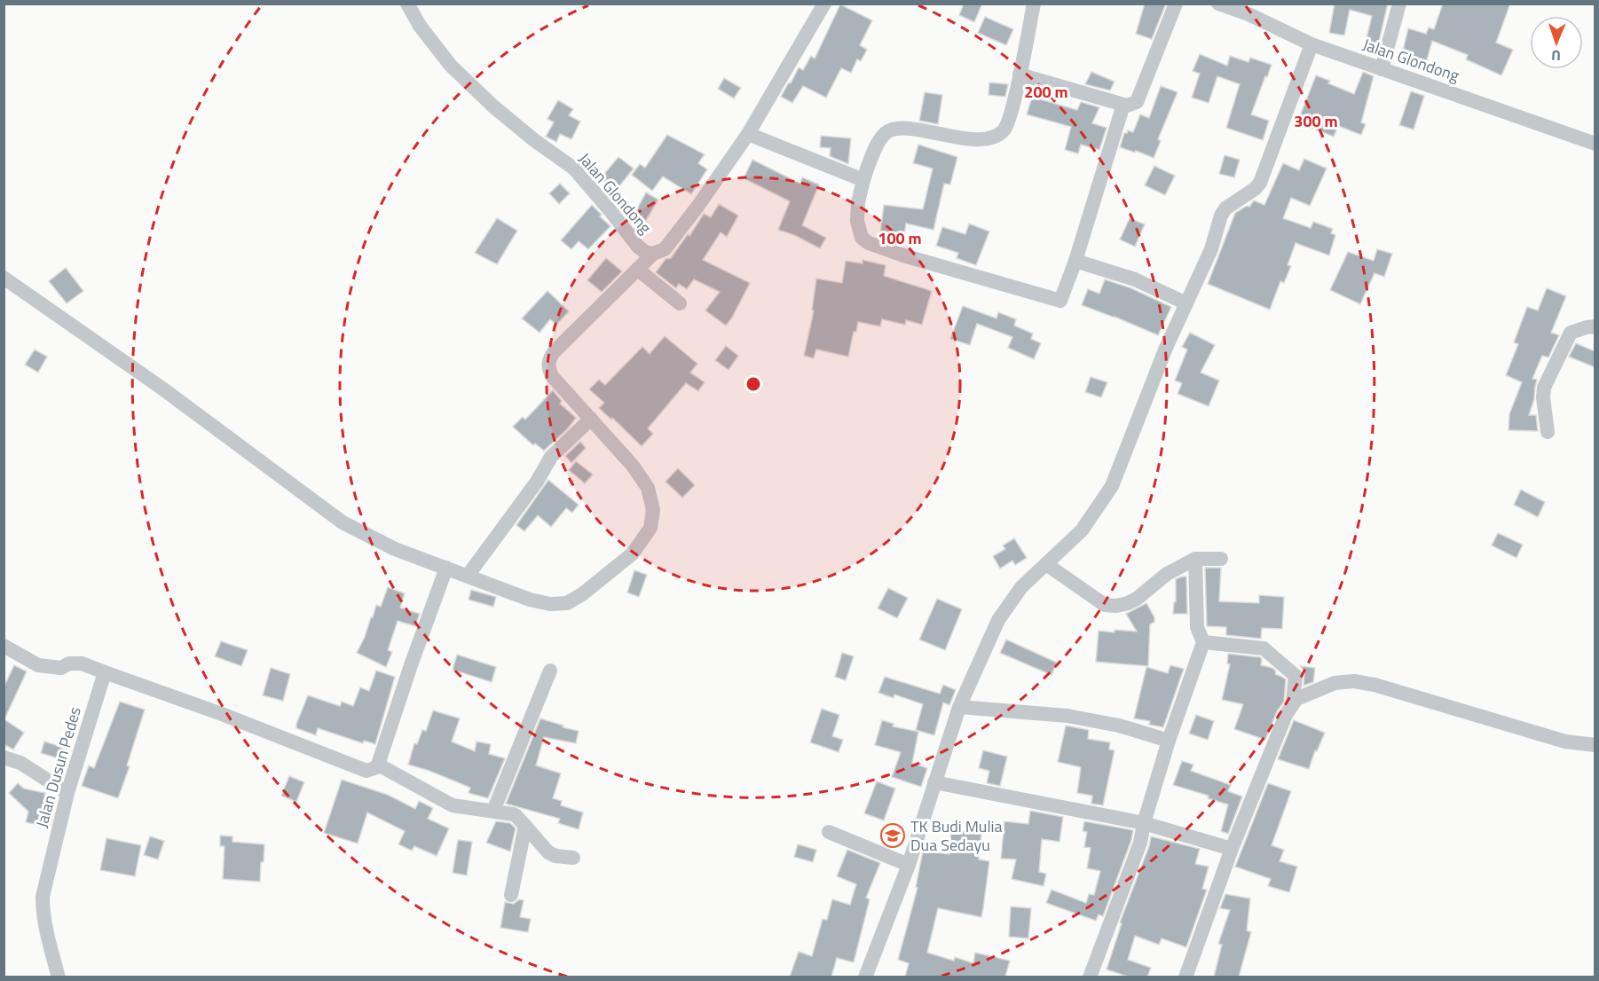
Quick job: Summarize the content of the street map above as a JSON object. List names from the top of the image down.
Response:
{
  "streets": {
    "street": ["Jalan Glondong", "Jalan Dusun Pedes"]
  },
  "places": {
    "school or university": ["TK Budi Mulia Dua Sedayu"]
  },
  "north": "bottom",
  "rings": ["200 m", "300 m", "100 m"]
}
